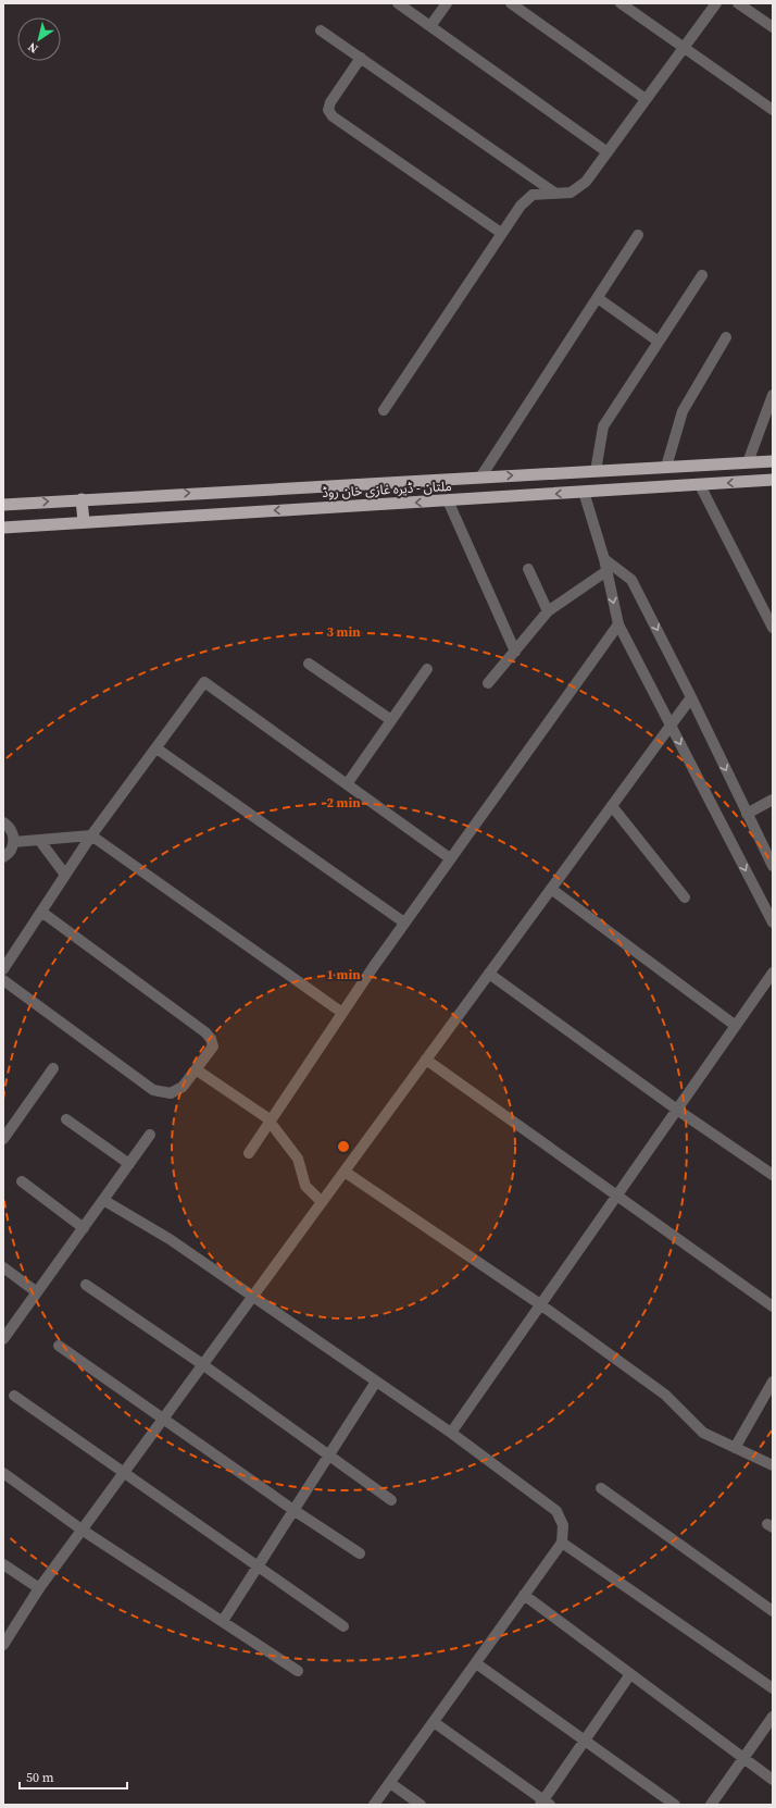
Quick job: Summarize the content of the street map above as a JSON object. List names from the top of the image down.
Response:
{
  "streets": {
    "highway": ["ملتان - ڈیرہ غازی خان روڈ"]
  },
  "scale_bar": "50 m",
  "north": "bottom left",
  "rings": ["3 min", "2 min", "1 min"]
}
